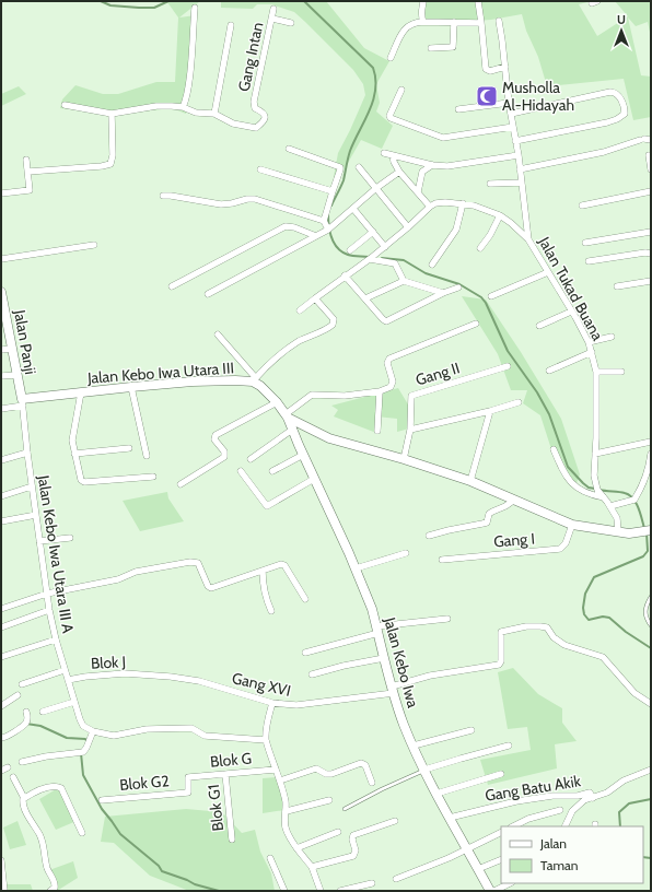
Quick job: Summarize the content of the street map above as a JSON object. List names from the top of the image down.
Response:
{
  "streets": {
    "street": [
      "Gang Intan",
      "Jalan Tukad Buana",
      "Jalan Panji",
      "Jalan Kebo Iwa Utara III",
      "Gang II",
      "Gang I",
      "Jalan Kebo Iwa Utara III A",
      "Blok J",
      "Jalan Kebo Iwa",
      "Gang XVI",
      "Blok G",
      "Blok G2",
      "Gang Batu Akik",
      "Blok G1"
    ]
  },
  "crossings": [
    ["Jalan Panji", "Jalan Kebo Iwa Utara III"],
    ["Jalan Panji", "Jalan Kebo Iwa Utara III A"],
    ["Jalan Kebo Iwa Utara III", "Jalan Kebo Iwa Utara III A"],
    ["Jalan Kebo Iwa Utara III", "Jalan Kebo Iwa"],
    ["Jalan Kebo Iwa Utara III A", "Blok J"],
    ["Blok J", "Gang XVI"],
    ["Jalan Kebo Iwa", "Gang XVI"],
    ["Jalan Kebo Iwa", "Gang Batu Akik"],
    ["Blok G", "Blok G2"],
    ["Blok G", "Blok G1"]
  ],
  "places": {
    "mosque": ["Musholla Al-Hidayah"]
  },
  "legend": ["Jalan", "Taman"],
  "north": "top"
}
